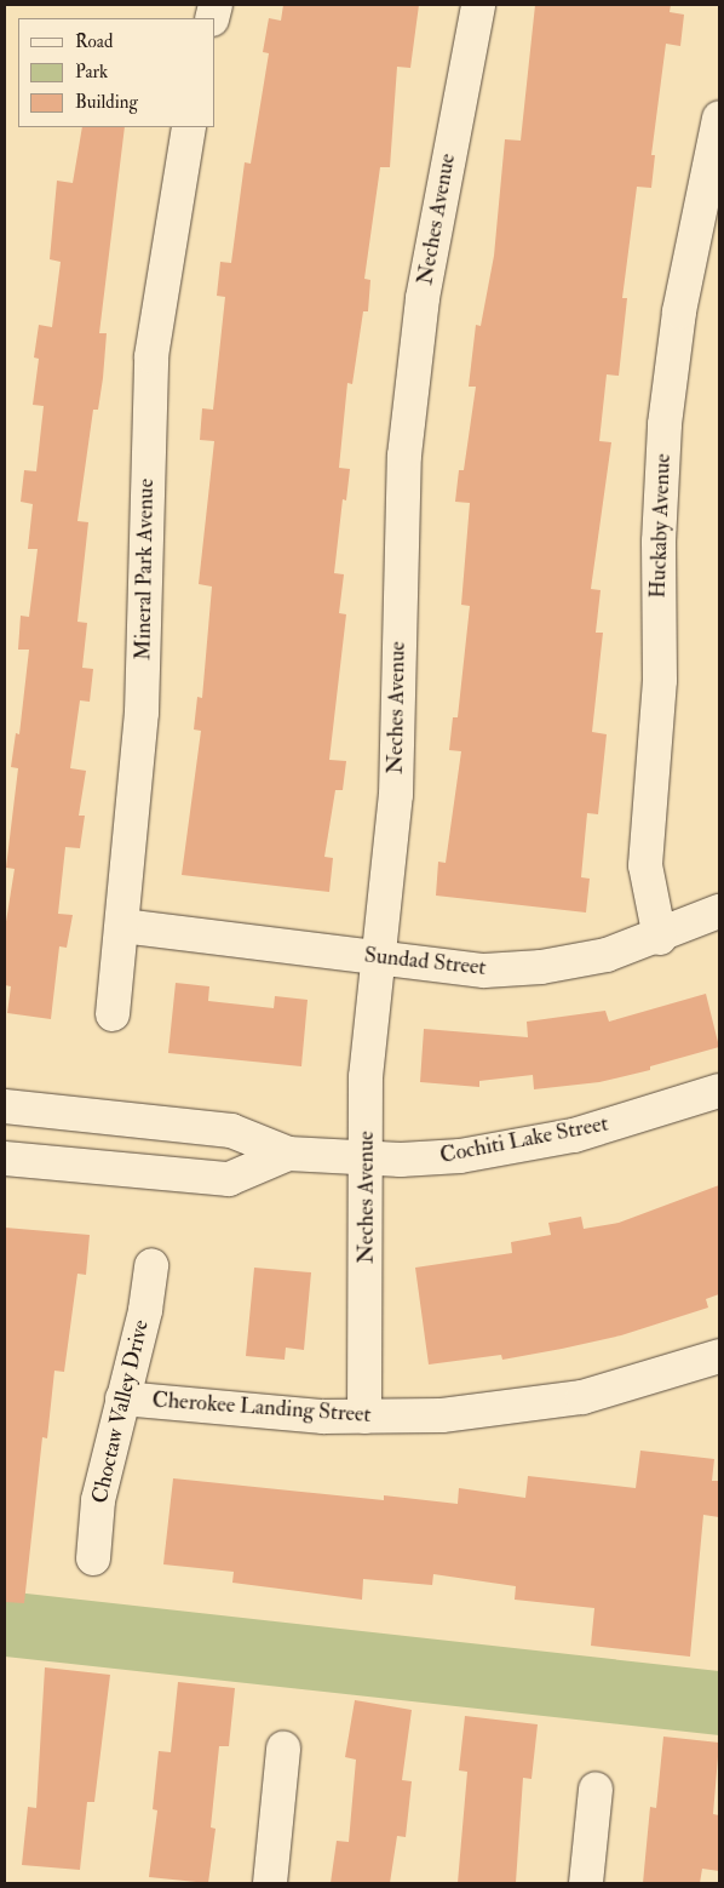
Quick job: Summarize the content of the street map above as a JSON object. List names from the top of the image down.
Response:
{
  "streets": {
    "street": [
      "Neches Avenue",
      "Huckaby Avenue",
      "Mineral Park Avenue",
      "Sundad Street",
      "Cochiti Lake Street",
      "Cherokee Landing Street",
      "Choctaw Valley Drive"
    ]
  },
  "crossings": [
    ["Neches Avenue", "Sundad Street"],
    ["Neches Avenue", "Cochiti Lake Street"],
    ["Neches Avenue", "Cherokee Landing Street"],
    ["Huckaby Avenue", "Sundad Street"],
    ["Mineral Park Avenue", "Sundad Street"],
    ["Cherokee Landing Street", "Choctaw Valley Drive"]
  ],
  "legend": ["Road", "Park", "Building"]
}
